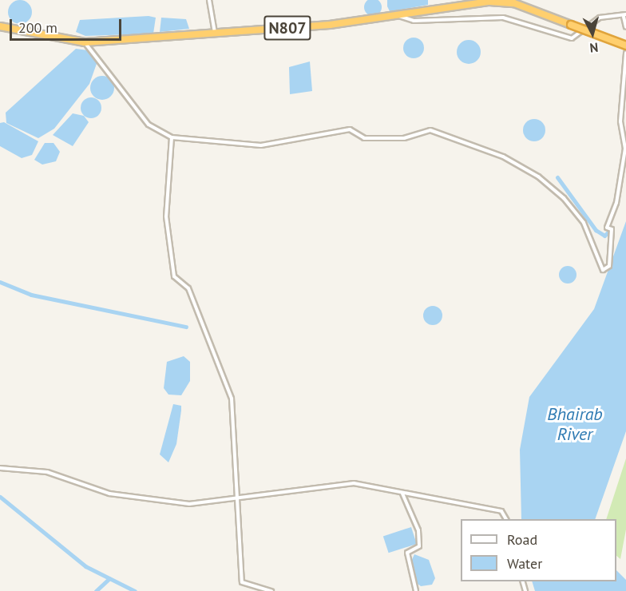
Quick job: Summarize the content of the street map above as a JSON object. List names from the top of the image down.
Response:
{
  "streets": {
    "highway": ["N807"]
  },
  "water": ["Bhairab River"],
  "legend": ["Road", "Water"],
  "scale_bar": "200 m",
  "north": "bottom"
}
